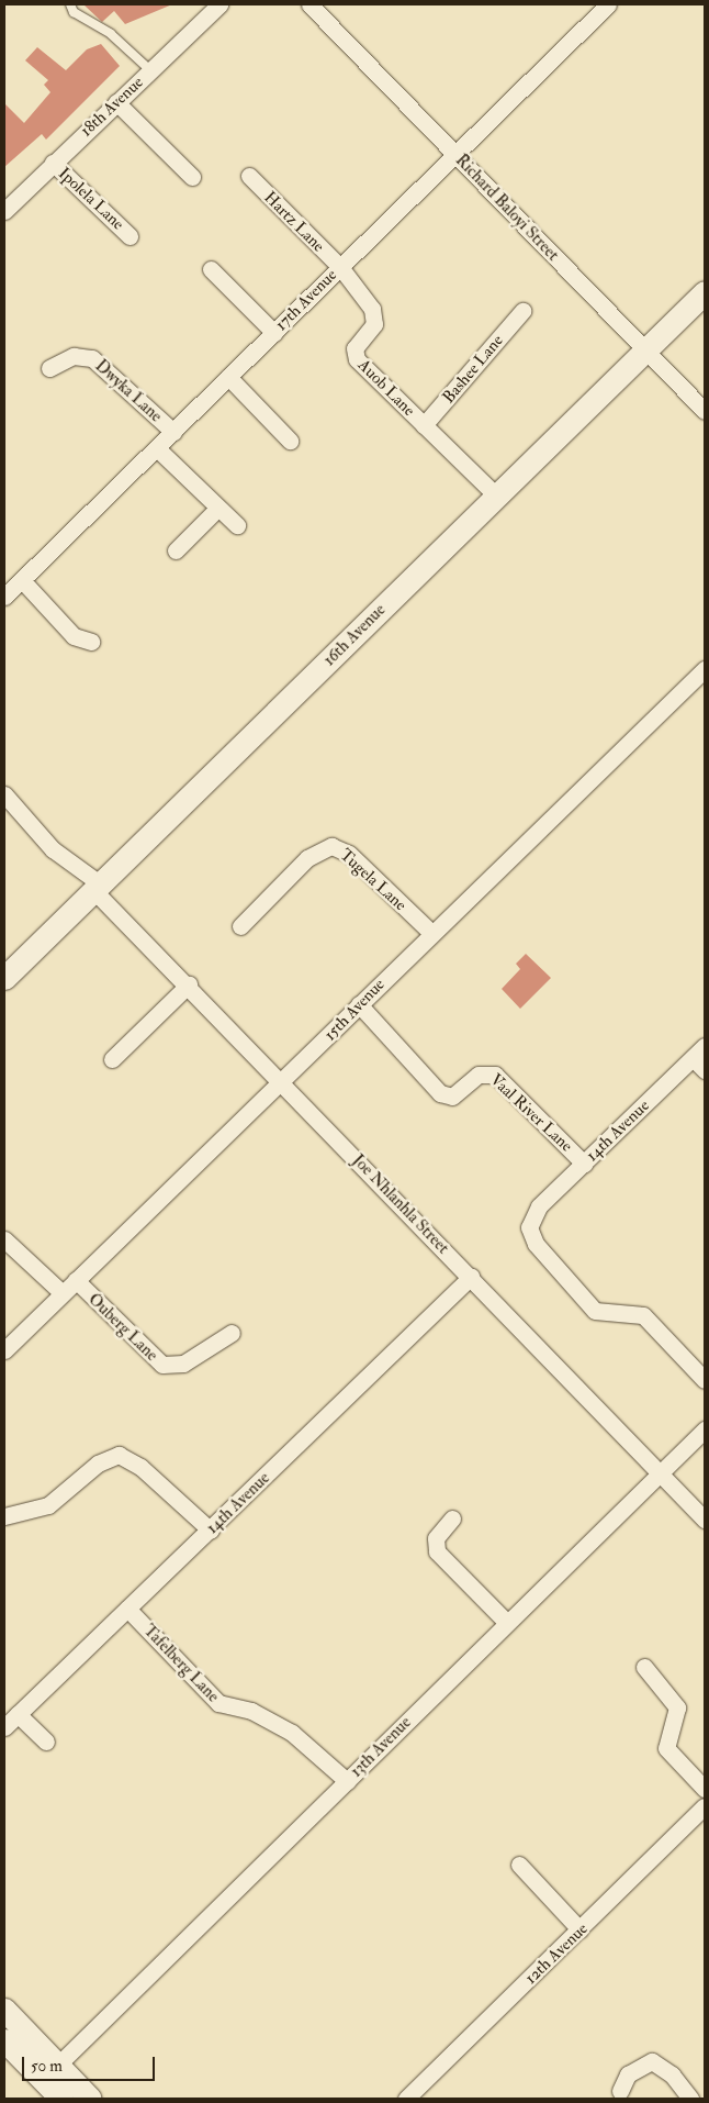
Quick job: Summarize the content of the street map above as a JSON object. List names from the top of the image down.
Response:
{
  "streets": {
    "street": [
      "18th Avenue",
      "Ipolela Lane",
      "Richard Baloyi Street",
      "Hartz Lane",
      "17th Avenue",
      "Bashee Lane",
      "Auob Lane",
      "Dwyka Lane",
      "16th Avenue",
      "Tugela Lane",
      "15th Avenue",
      "Vaal River Lane",
      "14th Avenue",
      "Joe Nhlanhla Street",
      "Ouberg Lane",
      "Tafelberg Lane",
      "13th Avenue",
      "12th Avenue"
    ]
  },
  "crossings": [
    ["18th Avenue", "Ipolela Lane"],
    ["Richard Baloyi Street", "17th Avenue"],
    ["Richard Baloyi Street", "16th Avenue"],
    ["Hartz Lane", "17th Avenue"],
    ["Hartz Lane", "Auob Lane"],
    ["17th Avenue", "Auob Lane"],
    ["17th Avenue", "Dwyka Lane"],
    ["Bashee Lane", "Auob Lane"],
    ["Auob Lane", "16th Avenue"],
    ["16th Avenue", "Joe Nhlanhla Street"],
    ["Tugela Lane", "15th Avenue"],
    ["15th Avenue", "Vaal River Lane"],
    ["15th Avenue", "Joe Nhlanhla Street"],
    ["15th Avenue", "Ouberg Lane"],
    ["Vaal River Lane", "14th Avenue"],
    ["14th Avenue", "Joe Nhlanhla Street"],
    ["14th Avenue", "Tafelberg Lane"],
    ["Joe Nhlanhla Street", "13th Avenue"],
    ["Tafelberg Lane", "13th Avenue"]
  ],
  "scale_bar": "50 m"
}
